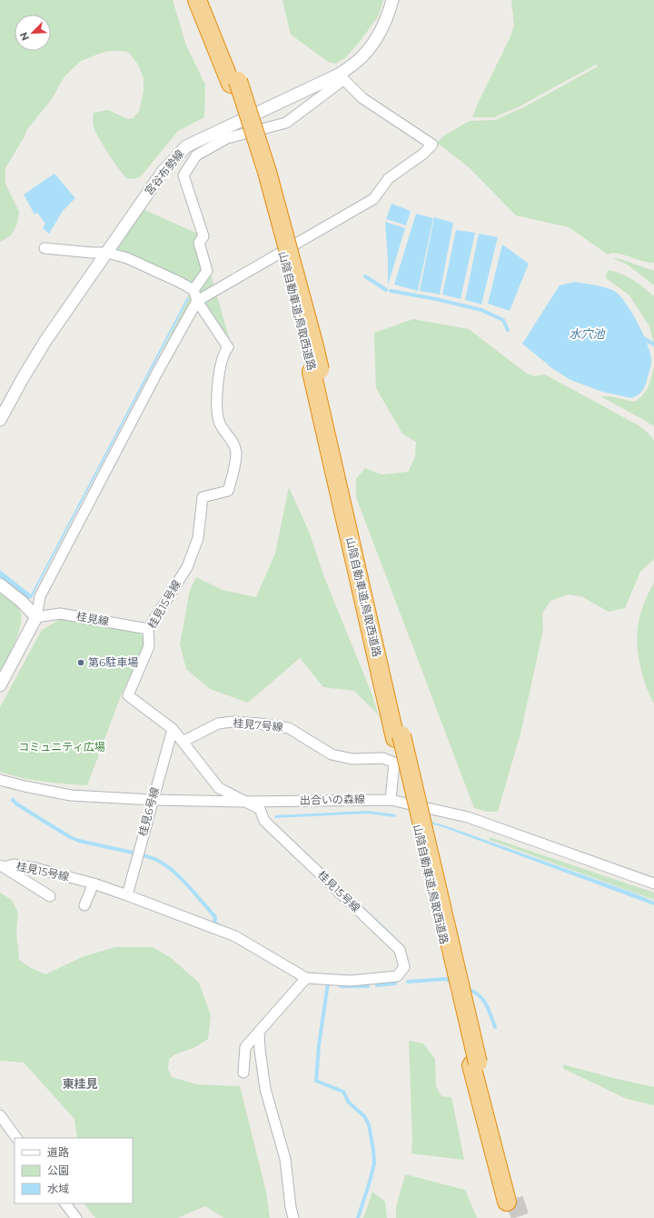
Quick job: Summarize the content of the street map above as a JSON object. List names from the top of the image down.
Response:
{
  "streets": {
    "highway": ["山陰自動車道;鳥取西道路"],
    "street": [
      "宮谷布勢線",
      "桂見15号線",
      "桂見線",
      "桂見7号線",
      "出合いの森線",
      "桂見6号線"
    ]
  },
  "crossings": [
    ["桂見15号線", "桂見線"],
    ["桂見15号線", "桂見7号線"],
    ["桂見15号線", "出合いの森線"],
    ["桂見15号線", "桂見6号線"],
    ["桂見7号線", "出合いの森線"],
    ["出合いの森線", "桂見6号線"]
  ],
  "districts": ["東桂見"],
  "water": ["水穴池"],
  "parks": ["コミュニティ広場"],
  "places": ["第6駐車場"],
  "legend": ["道路", "公園", "水域"],
  "north": "bottom left"
}
